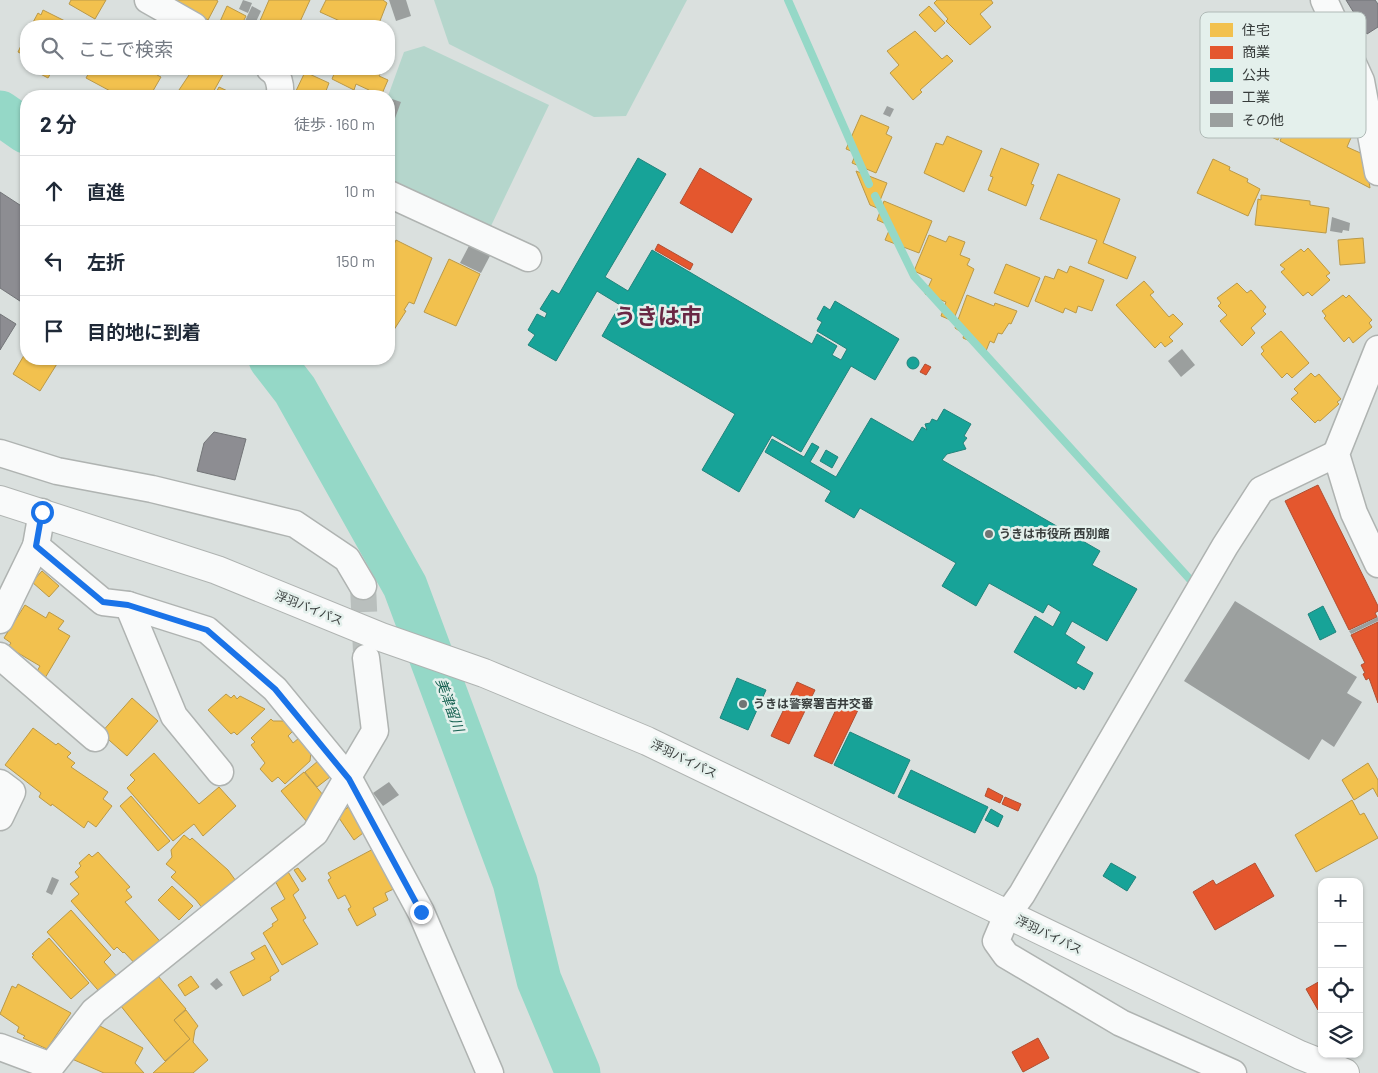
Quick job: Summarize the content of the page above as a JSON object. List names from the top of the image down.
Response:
{
  "streets": {
    "highway": ["浮羽バイパス"]
  },
  "districts": ["うきは市"],
  "water": ["美津留川"],
  "places": ["うきは市役所 西別館", "うきは警察署吉井交番"],
  "legend": [
    "住宅",
    "商業",
    "公共",
    "工業",
    "その他"
  ],
  "page": {
    "search": "ここで検索",
    "heading": ["2 分", "徒歩 · 160 m"],
    "list": [
      ["直進", "10 m"],
      ["左折", "150 m"],
      "目的地に到着"
    ],
    "map_buttons": ["+", "−"]
  }
}
